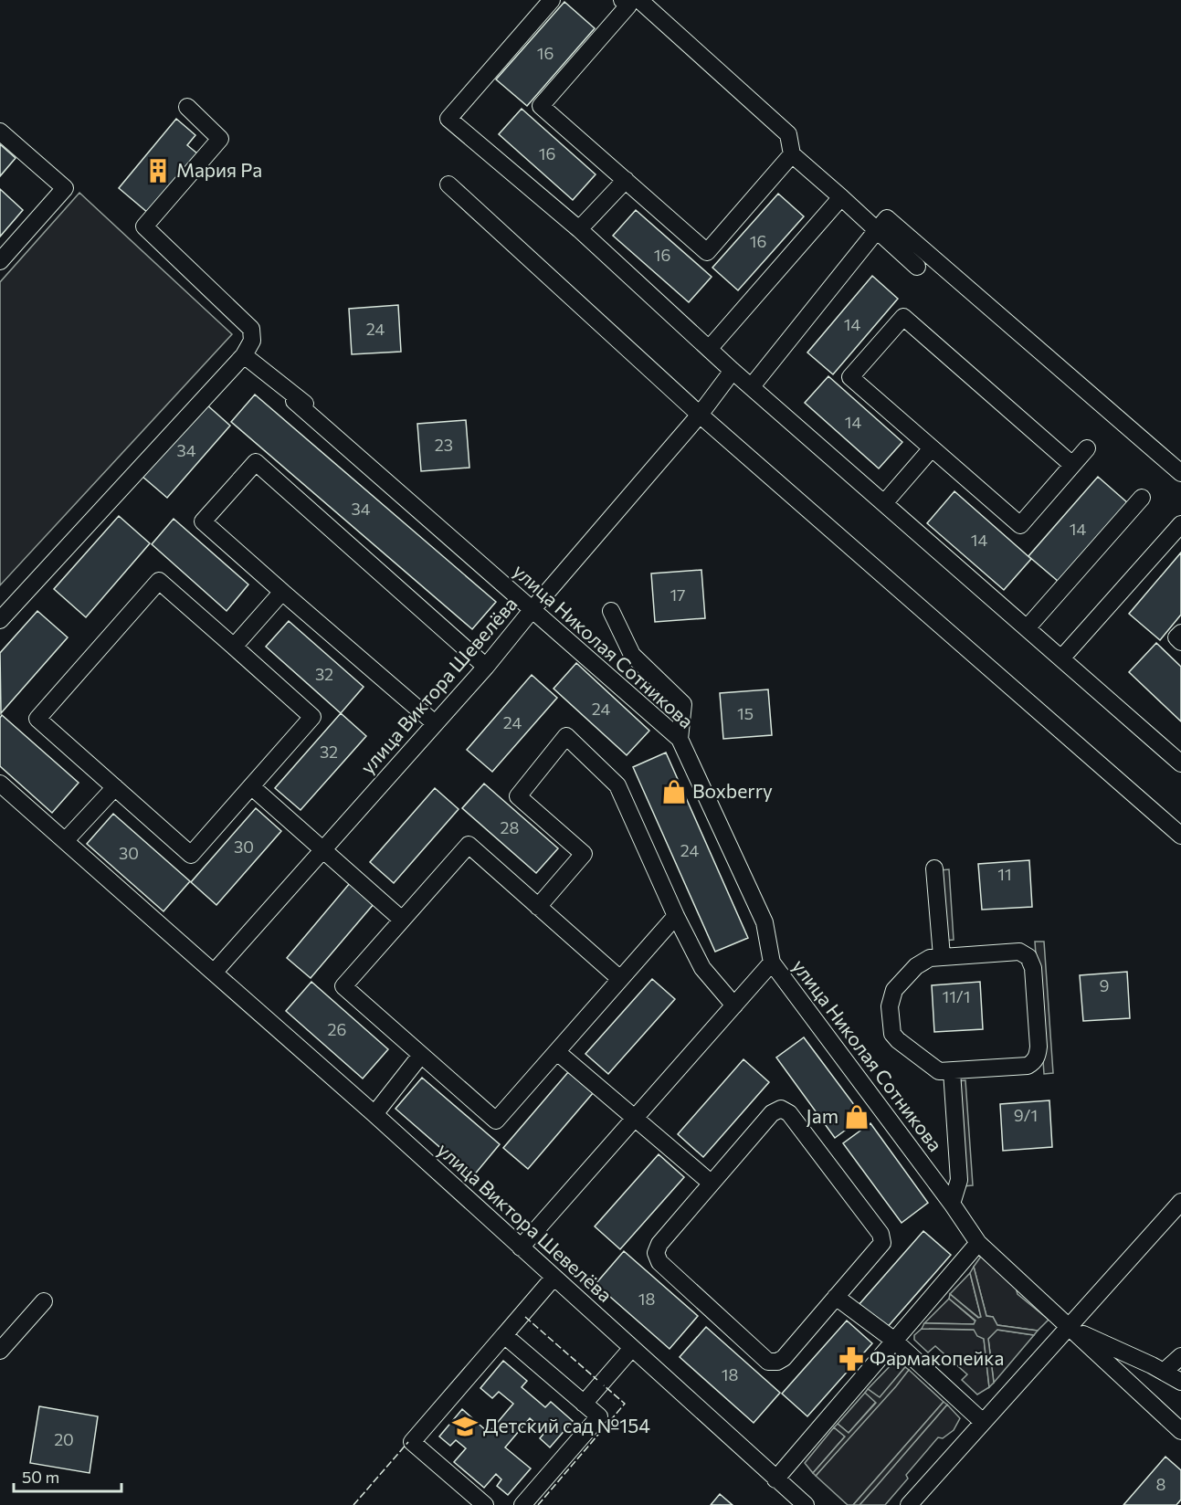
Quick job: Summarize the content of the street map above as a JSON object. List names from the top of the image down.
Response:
{
  "streets": {
    "street": ["улица Николая Сотникова", "улица Виктора Шевелёва"]
  },
  "crossings": [
    ["улица Николая Сотникова", "улица Виктора Шевелёва"]
  ],
  "places": {
    "building": ["Мария Ра"],
    "shop": ["Boxberry", "Jam"],
    "pharmacy": ["Фармакопейка"],
    "school or university": ["Детский сад №154"]
  },
  "house_numbers": [
    "16",
    "16",
    "16",
    "16",
    "14",
    "24",
    "14",
    "23",
    "34",
    "34",
    "14",
    "14",
    "17",
    "32",
    "24",
    "15",
    "24",
    "32",
    "28",
    "30",
    "24",
    "30",
    "11",
    "9",
    "11/1",
    "26",
    "9/1",
    "18",
    "18",
    "20",
    "8"
  ],
  "scale_bar": "50 m"
}
